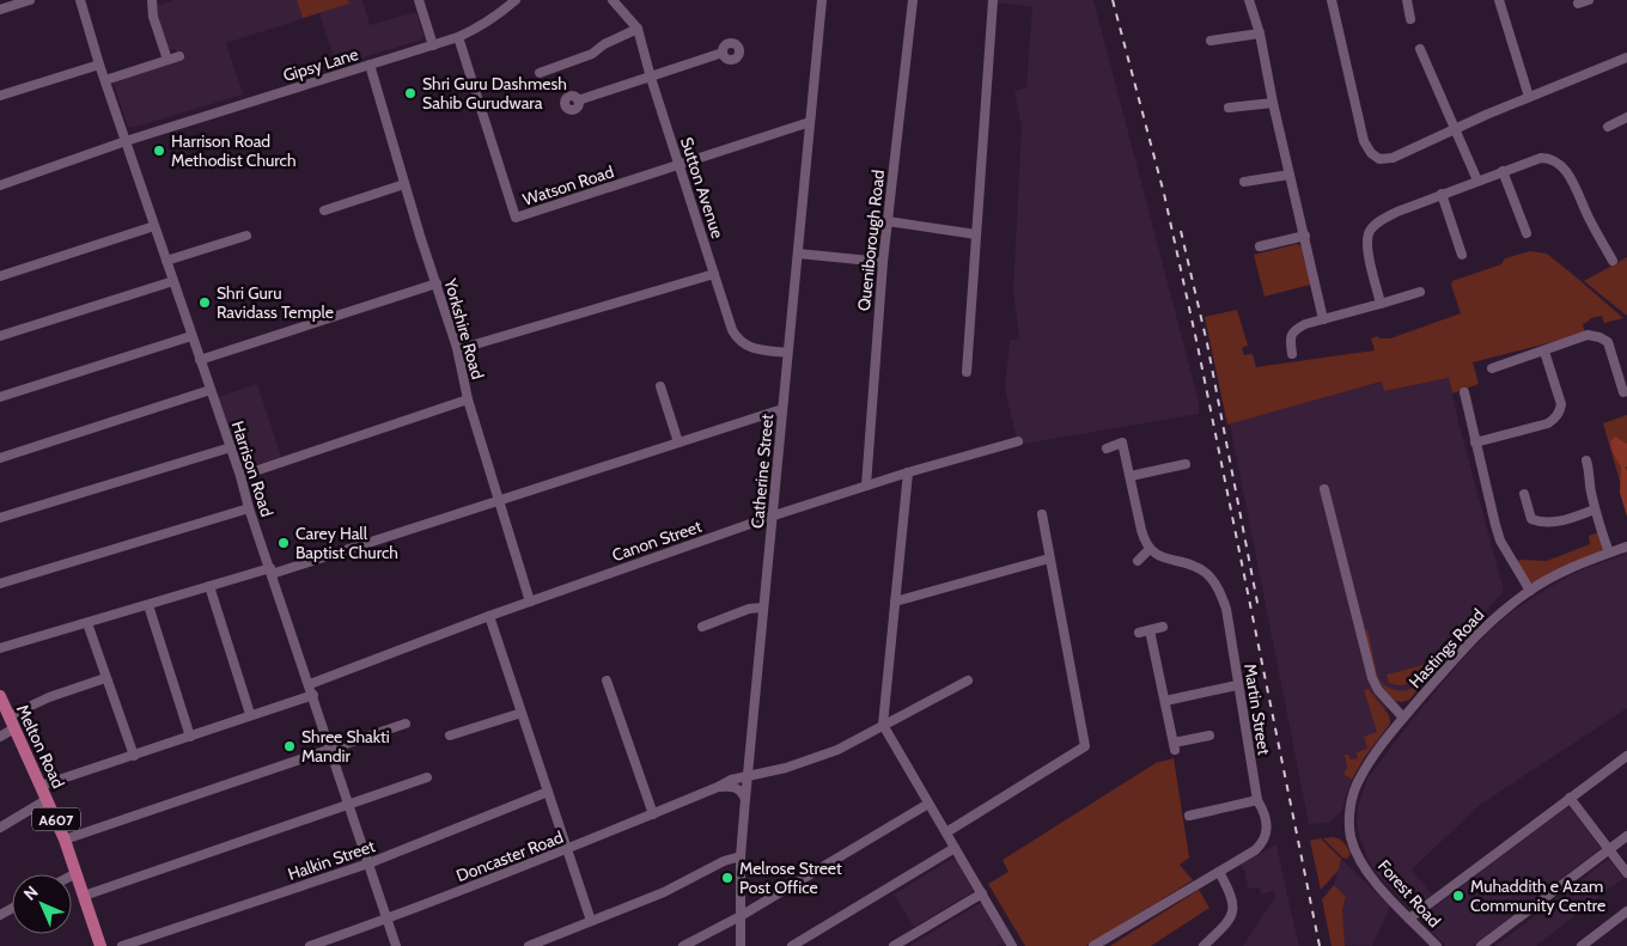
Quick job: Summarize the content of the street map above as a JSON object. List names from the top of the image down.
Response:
{
  "streets": {
    "main road": ["Melton Road", "A607"],
    "street": [
      "Gipsy Lane",
      "Watson Road",
      "Sutton Avenue",
      "Queniborough Road",
      "Yorkshire Road",
      "Harrison Road",
      "Catherine Street",
      "Canon Street",
      "Hastings Road",
      "Martin Street",
      "Doncaster Road",
      "Halkin Street",
      "Forest Road"
    ]
  },
  "crossings": [
    ["Gipsy Lane", "Watson Road"],
    ["Gipsy Lane", "Yorkshire Road"],
    ["Gipsy Lane", "Harrison Road"],
    ["Watson Road", "Sutton Avenue"],
    ["Watson Road", "Catherine Street"],
    ["Sutton Avenue", "Catherine Street"],
    ["Queniborough Road", "Canon Street"],
    ["Yorkshire Road", "Canon Street"],
    ["Harrison Road", "Canon Street"],
    ["Harrison Road", "Doncaster Road"],
    ["Harrison Road", "Halkin Street"],
    ["Catherine Street", "Canon Street"],
    ["Catherine Street", "Doncaster Road"],
    ["Hastings Road", "Forest Road"]
  ],
  "places": [
    "Shri Guru Dashmesh Sahib Gurudwara",
    "Harrison Road Methodist Church",
    "Shri Guru Ravidass Temple",
    "Carey Hall Baptist Church",
    "Shree Shakti Mandir",
    "Melrose Street Post Office",
    "Muhaddith e Azam Community Centre"
  ],
  "north": "top left"
}
